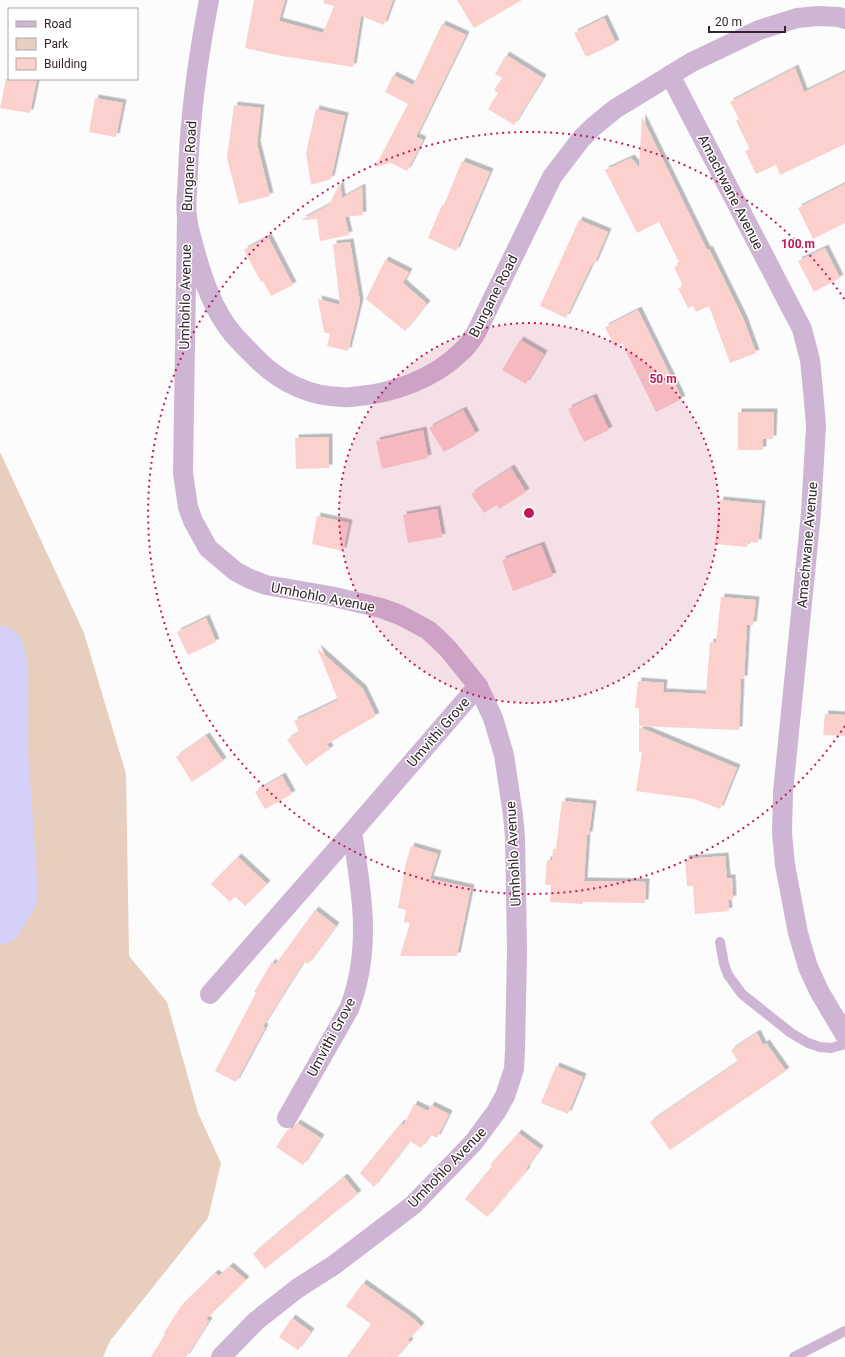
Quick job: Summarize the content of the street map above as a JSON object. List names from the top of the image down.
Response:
{
  "streets": {
    "street": [
      "Bungane Road",
      "Amachwane Avenue",
      "Umhohlo Avenue",
      "Umvithi Grove"
    ]
  },
  "crossings": [
    ["Bungane Road", "Amachwane Avenue"],
    ["Bungane Road", "Umhohlo Avenue"],
    ["Umhohlo Avenue", "Umvithi Grove"]
  ],
  "legend": ["Road", "Park", "Building"],
  "scale_bar": "20 m",
  "rings": ["100 m", "50 m"]
}
